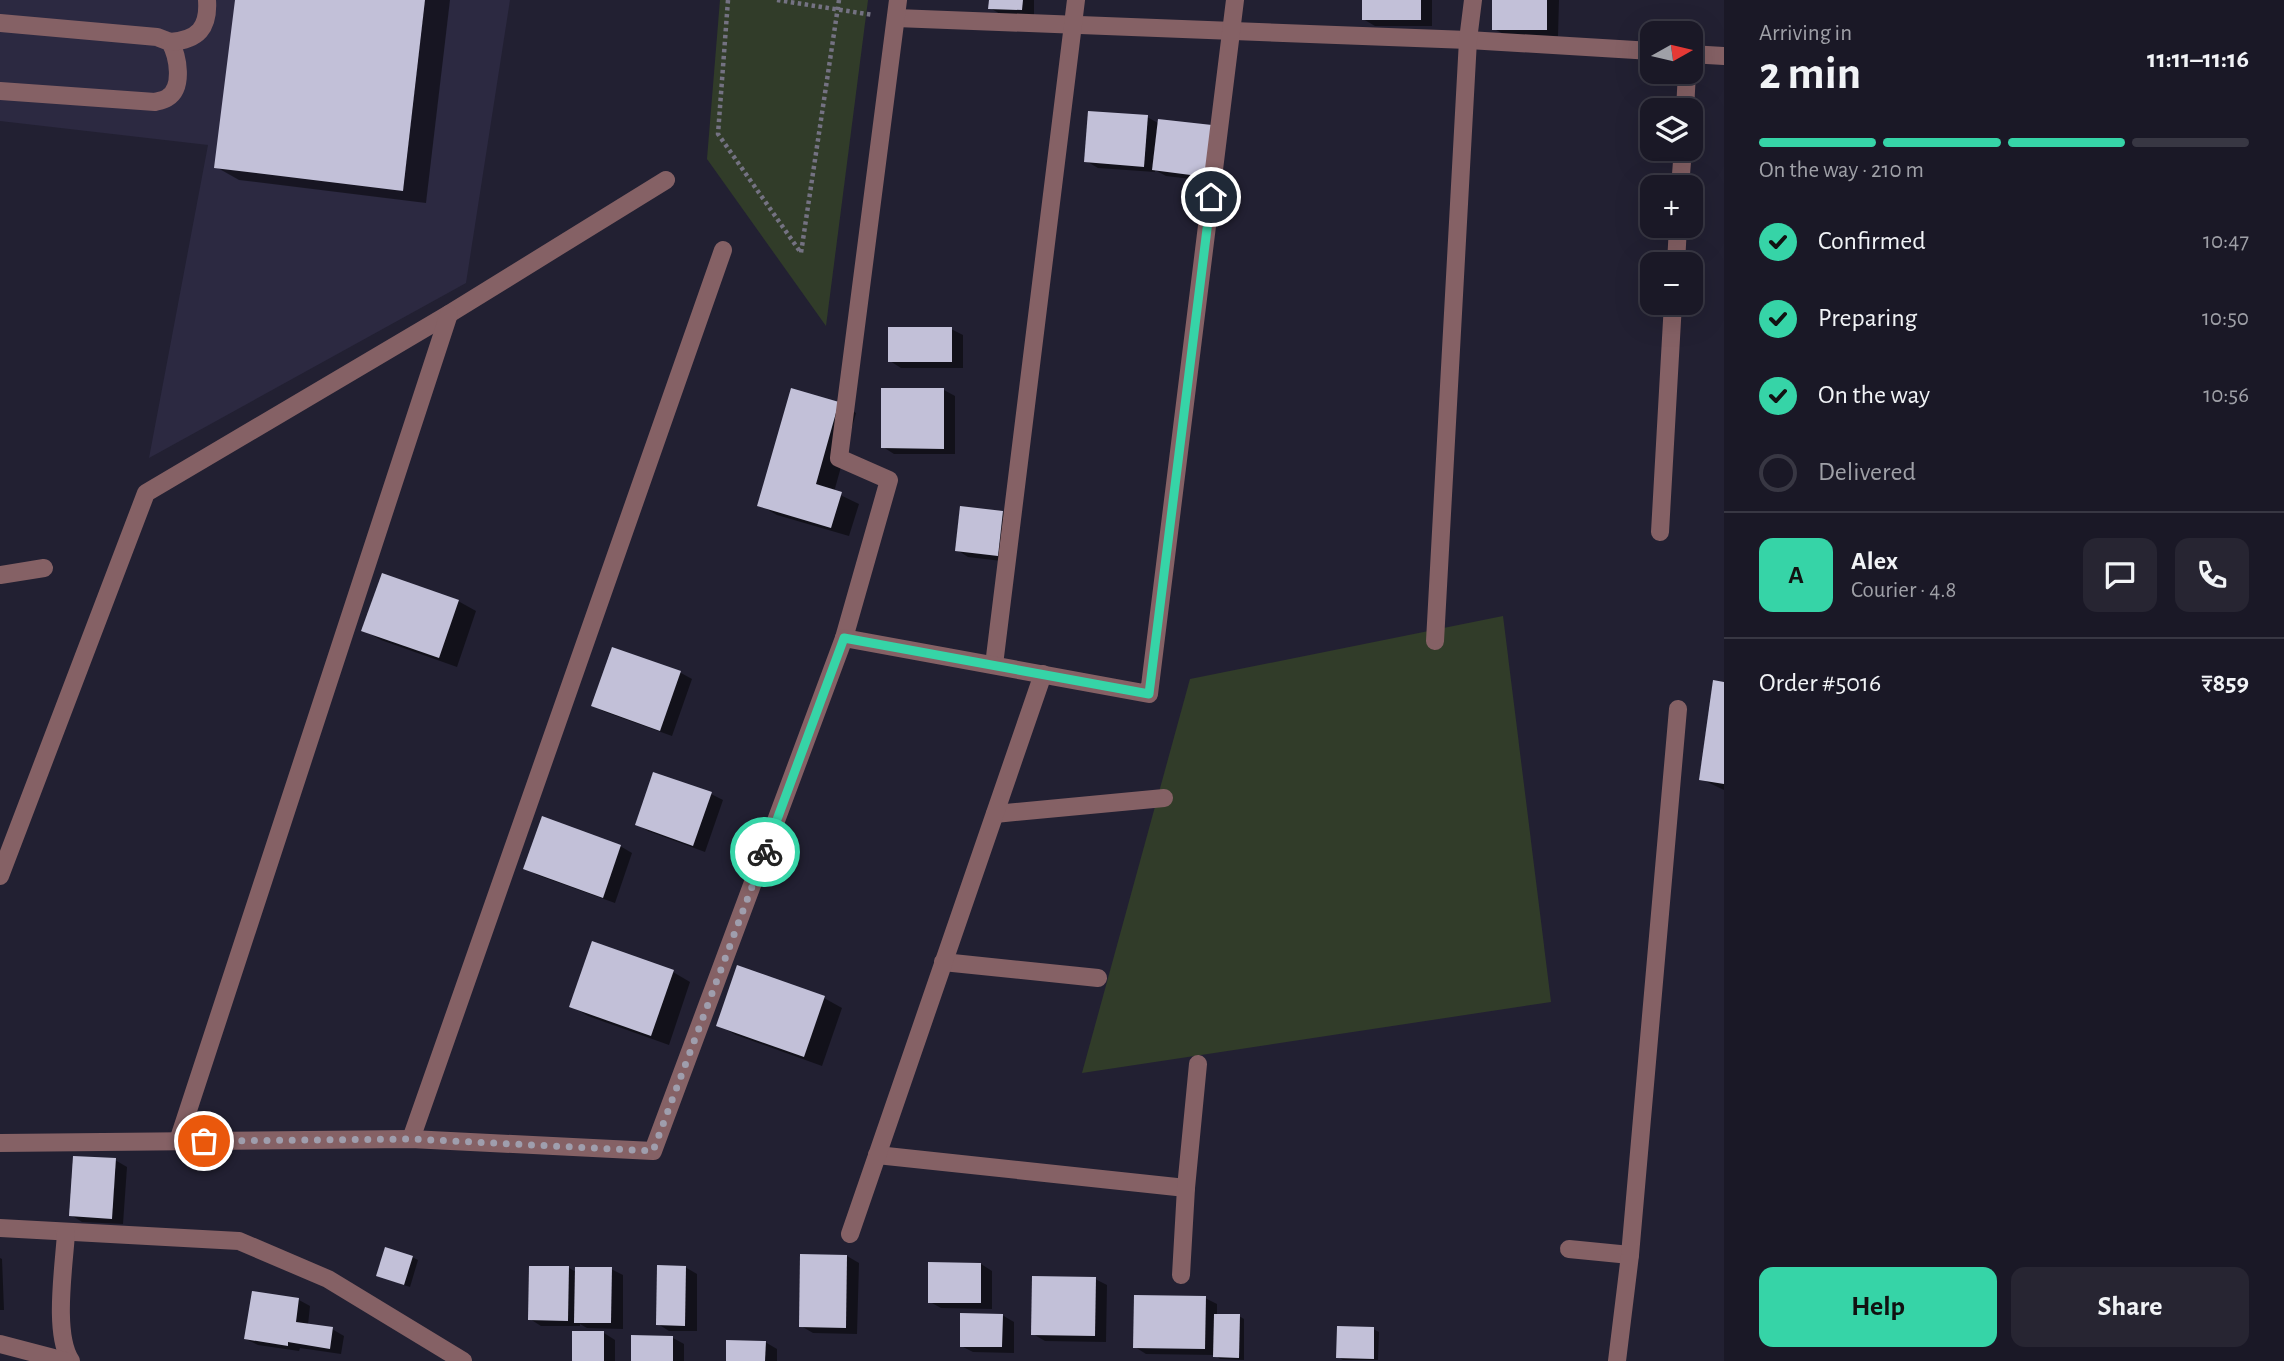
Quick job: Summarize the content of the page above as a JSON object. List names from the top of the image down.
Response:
{
  "north": "right",
  "page": {
    "heading": ["2 min", "Arriving in", "11:11–11:16"],
    "panel": [
      "Alex",
      "Courier · 4.8",
      "Order #5016",
      "₹859"
    ],
    "map_buttons": ["+", "−"],
    "bar": "On the way · 210 m",
    "list": [
      ["Confirmed", "10:47"],
      ["Preparing", "10:50"],
      ["On the way", "10:56"],
      "Delivered"
    ],
    "round": "A",
    "buttons": ["Help", "Share"]
  }
}
